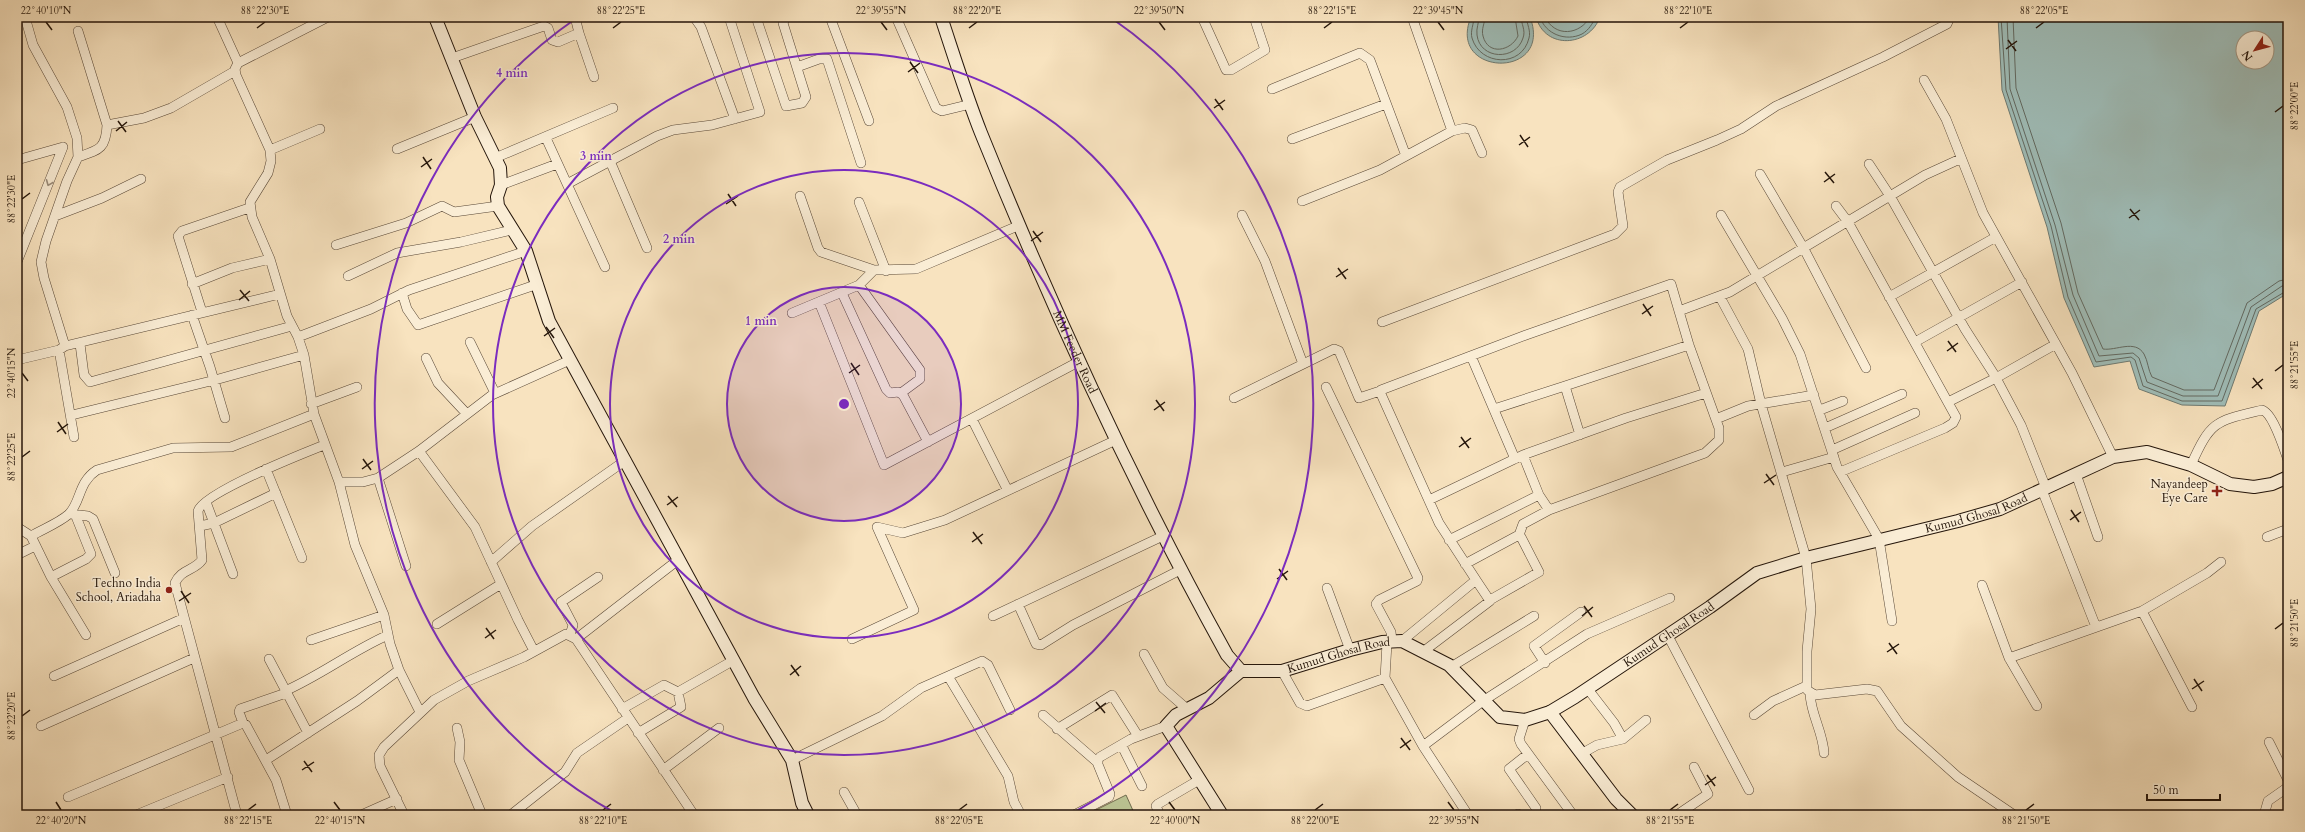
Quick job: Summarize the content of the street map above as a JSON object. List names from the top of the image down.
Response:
{
  "streets": {
    "street": ["MM Feeder Road", "Kumud Ghosal Road"]
  },
  "crossings": [
    ["MM Feeder Road", "Kumud Ghosal Road"]
  ],
  "places": {
    "health": ["Nayandeep Eye Care"],
    "other": ["Techno India School, Ariadaha"]
  },
  "scale_bar": "50 m",
  "north": "bottom left",
  "coordinates": [
    "22°40'10\"N",
    "88°22'30\"E",
    "88°22'25\"E",
    "22°39'55\"N",
    "88°22'20\"E",
    "22°39'50\"N",
    "88°22'15\"E",
    "22°39'45\"N",
    "88°22'10\"E",
    "88°22'05\"E",
    "88°22'00\"E",
    "88°21'55\"E",
    "22°40'15\"N",
    "88°21'50\"E",
    "22°40'20\"N",
    "22°40'00\"N"
  ],
  "rings": [
    "4 min",
    "3 min",
    "2 min",
    "1 min"
  ]
}
